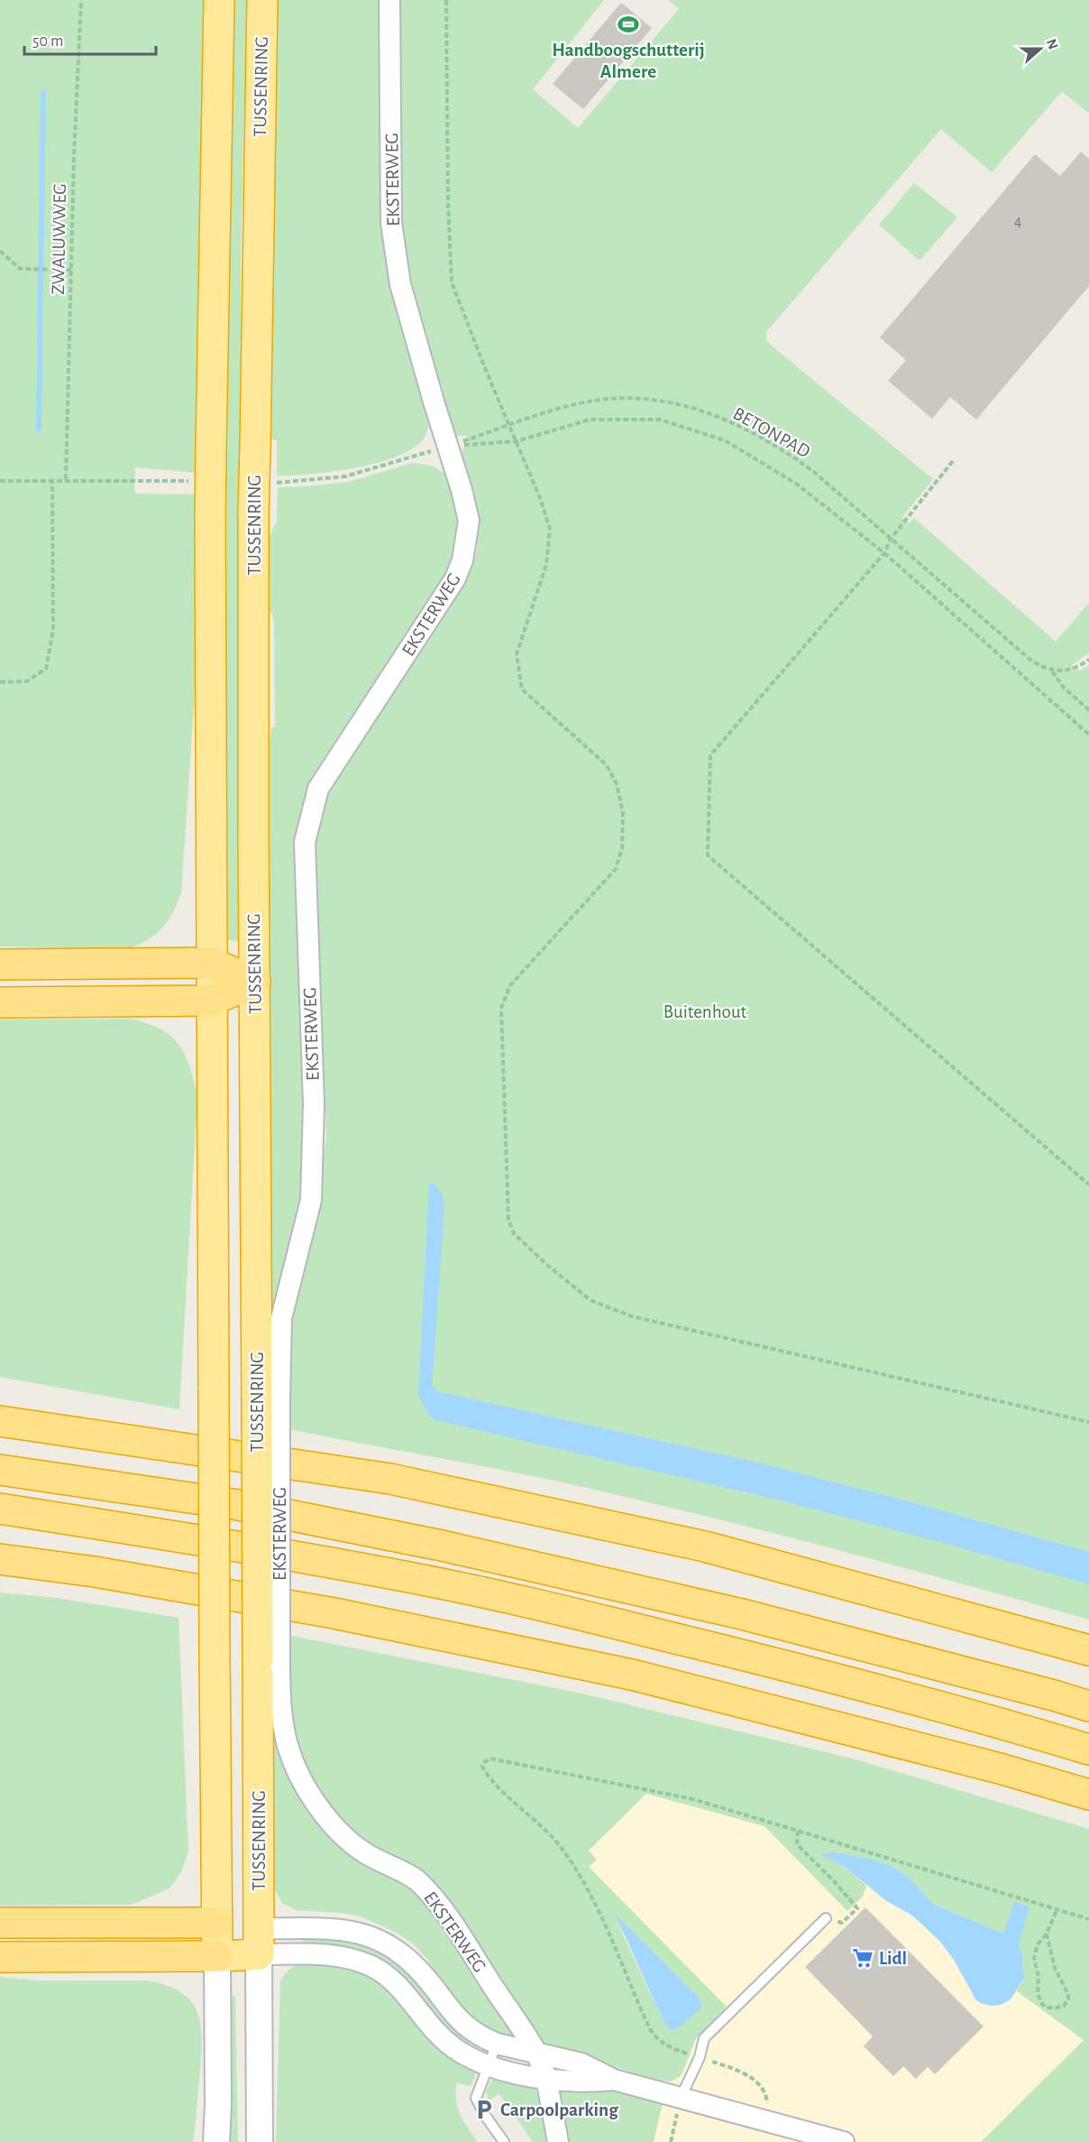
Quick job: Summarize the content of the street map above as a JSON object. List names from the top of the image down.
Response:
{
  "streets": {
    "highway": ["TUSSENRING"],
    "street": ["EKSTERWEG"],
    "path": ["ZWALUWWEG", "BETONPAD"]
  },
  "crossings": [
    ["TUSSENRING", "EKSTERWEG"],
    ["EKSTERWEG", "BETONPAD"]
  ],
  "parks": ["Buitenhout"],
  "places": {
    "sports": ["Handboogschutterij Almere"],
    "supermarket": ["Lidl"],
    "parking": ["Carpoolparking"]
  },
  "house_numbers": ["4"],
  "scale_bar": "50 m",
  "north": "right"
}
